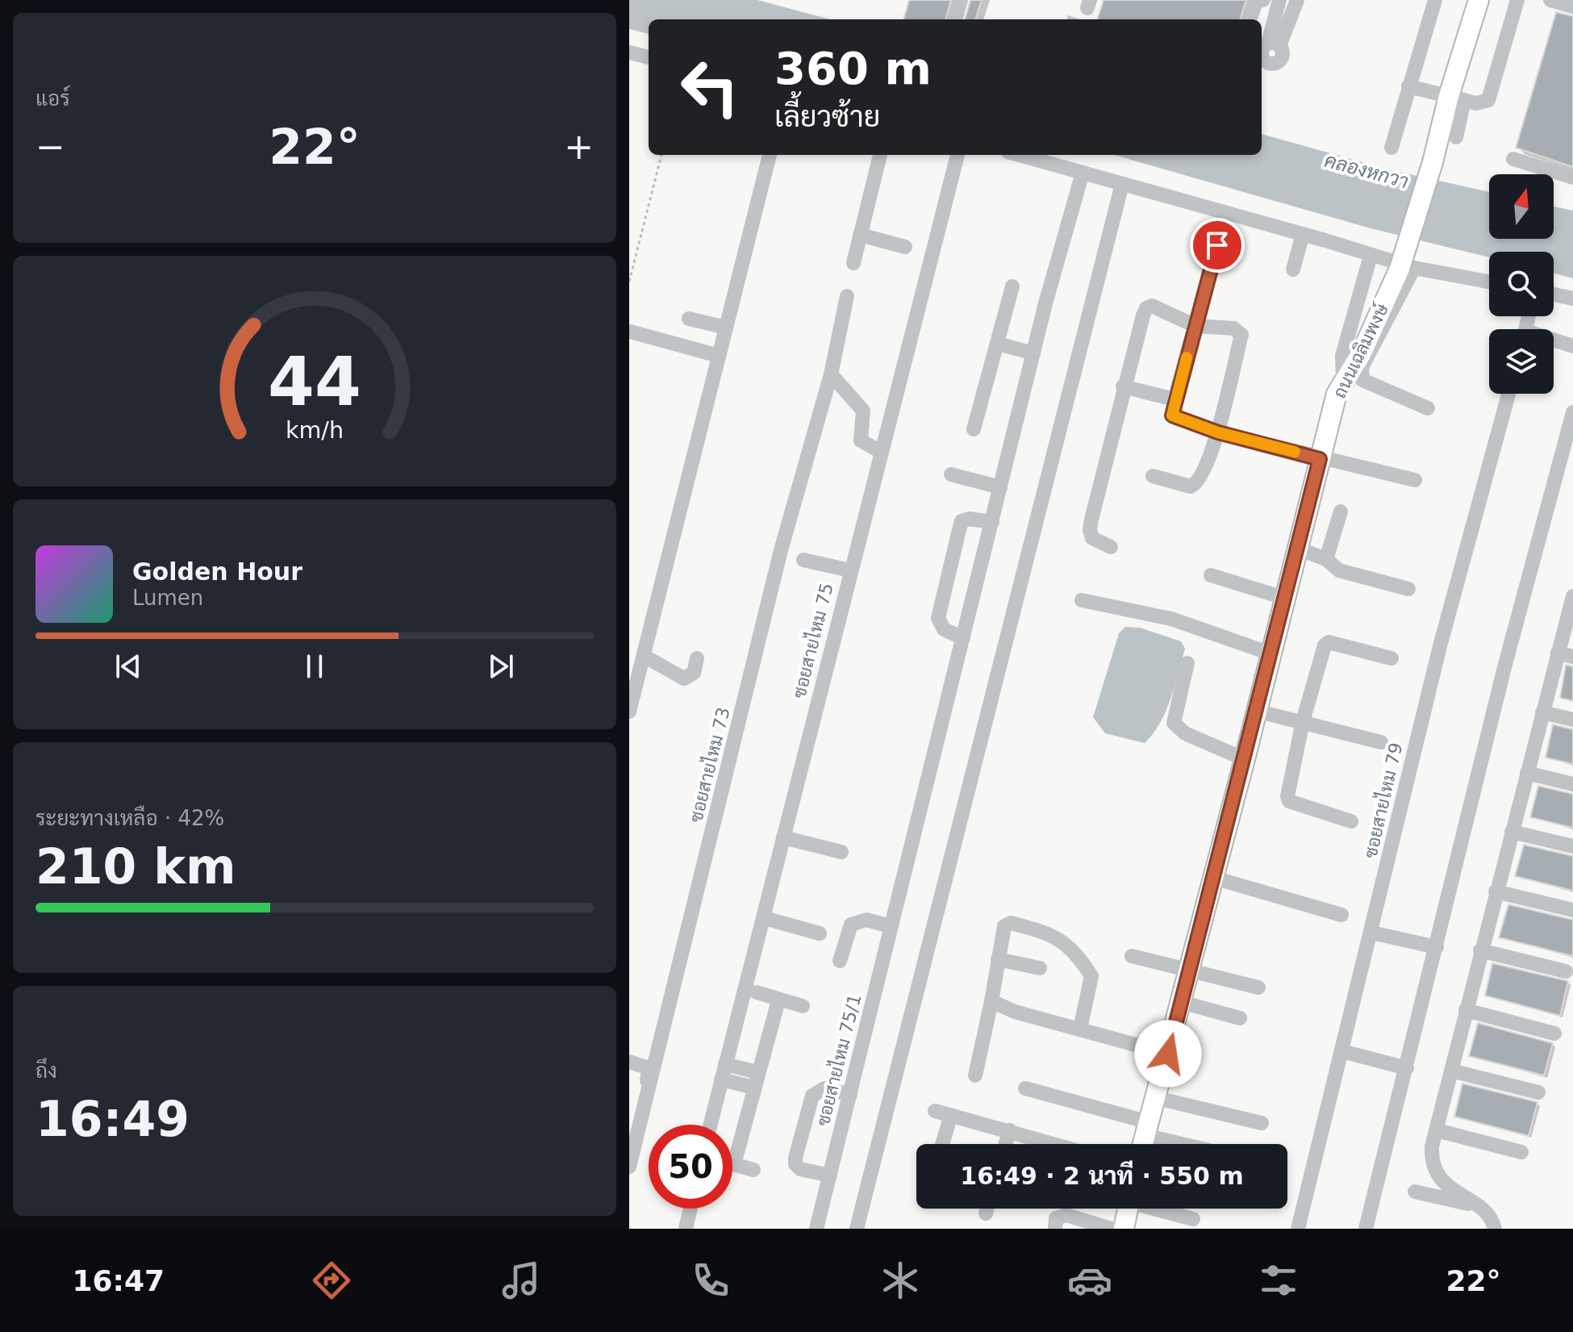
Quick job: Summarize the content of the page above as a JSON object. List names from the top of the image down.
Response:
{
  "streets": {
    "main road": ["ถนนเฉลิมพงษ์"],
    "street": [
      "ซอยสายไหม 75",
      "ซอยสายไหม 73",
      "ซอยสายไหม 79",
      "ซอยสายไหม 75/1"
    ]
  },
  "water": ["คลองหกวา"],
  "north": "top",
  "page": {
    "tile": [
      "แอร์",
      ["ระยะทางเหลือ · 42%", "210 km"],
      ["ถึง", "16:49"]
    ],
    "turn": ["360 m", "เลี้ยวซ้าย"],
    "heat": ["−", "22°", "+"],
    "song": ["Golden Hour", "Lumen"],
    "limit": "50",
    "trip": "16:49 · 2 นาที · 550 m",
    "tabs": ["16:47", "22°"],
    "gauge": ["44", "km/h"]
  }
}
